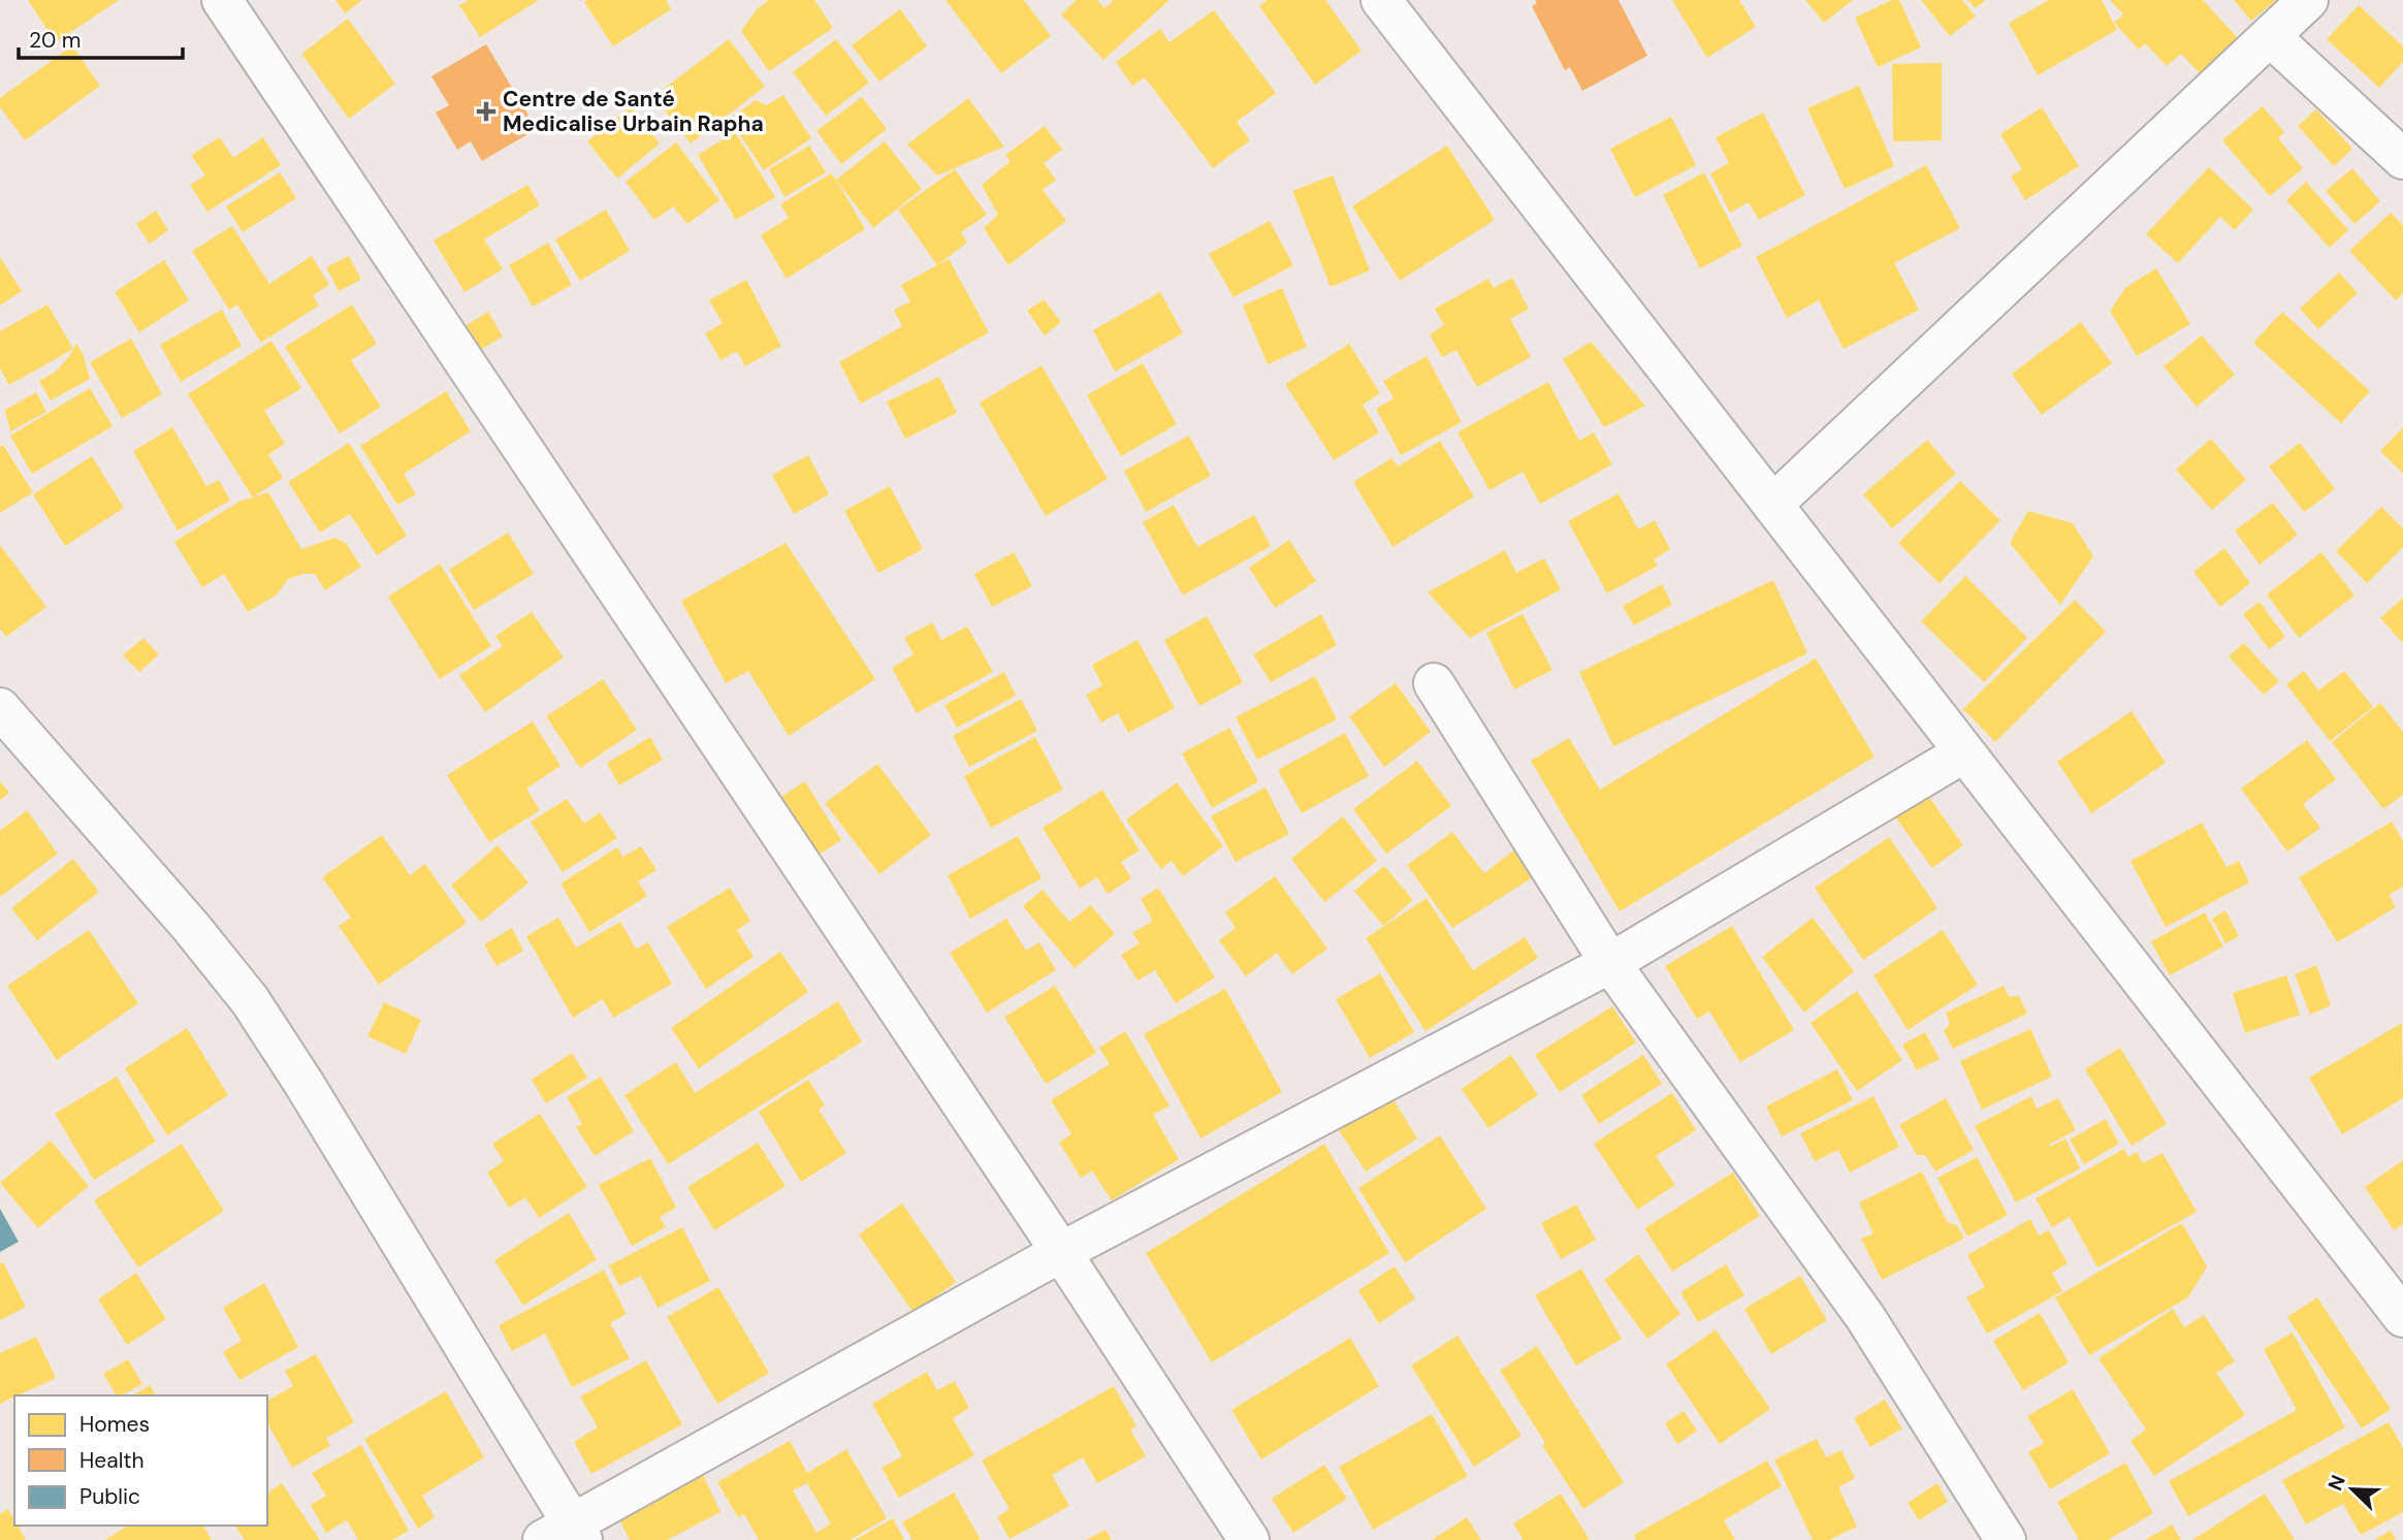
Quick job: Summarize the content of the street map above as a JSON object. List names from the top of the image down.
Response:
{
  "places": {
    "health": ["Centre de Santé Medicalise Urbain Rapha"]
  },
  "legend": ["Homes", "Health", "Public"],
  "scale_bar": "20 m",
  "north": "top left"
}
